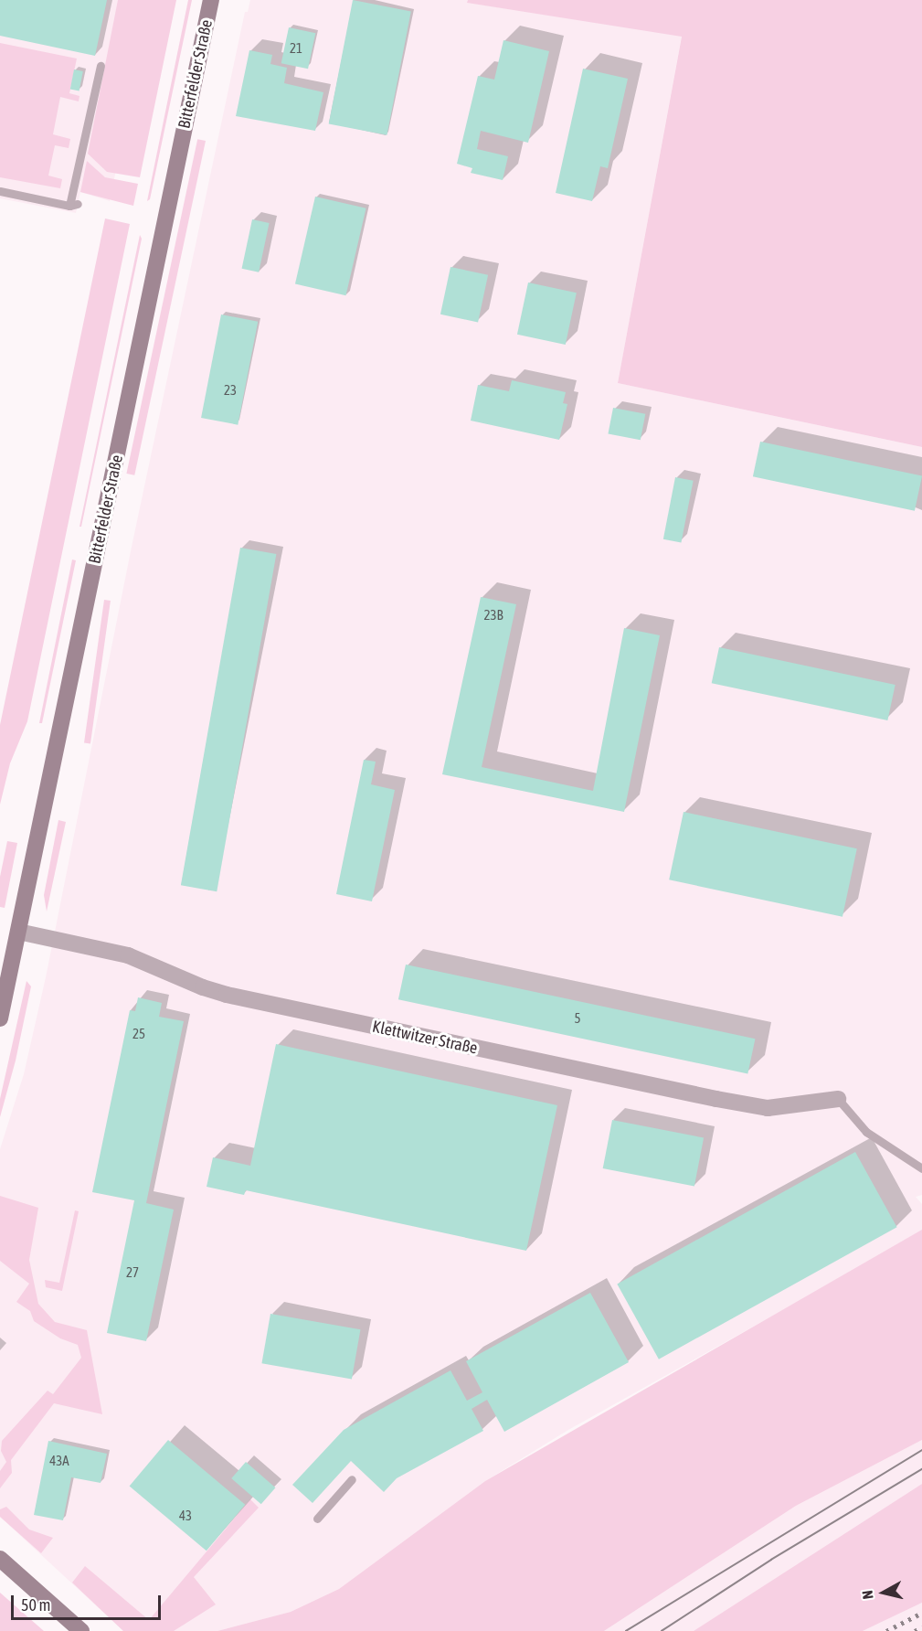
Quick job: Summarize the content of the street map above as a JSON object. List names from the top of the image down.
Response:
{
  "streets": {
    "main road": ["Bitterfelder Straße"],
    "street": ["Klettwitzer Straße"]
  },
  "crossings": [
    ["Bitterfelder Straße", "Klettwitzer Straße"]
  ],
  "house_numbers": [
    "21",
    "23",
    "23B",
    "5",
    "25",
    "27",
    "43A",
    "43"
  ],
  "scale_bar": "50 m",
  "north": "left"
}
